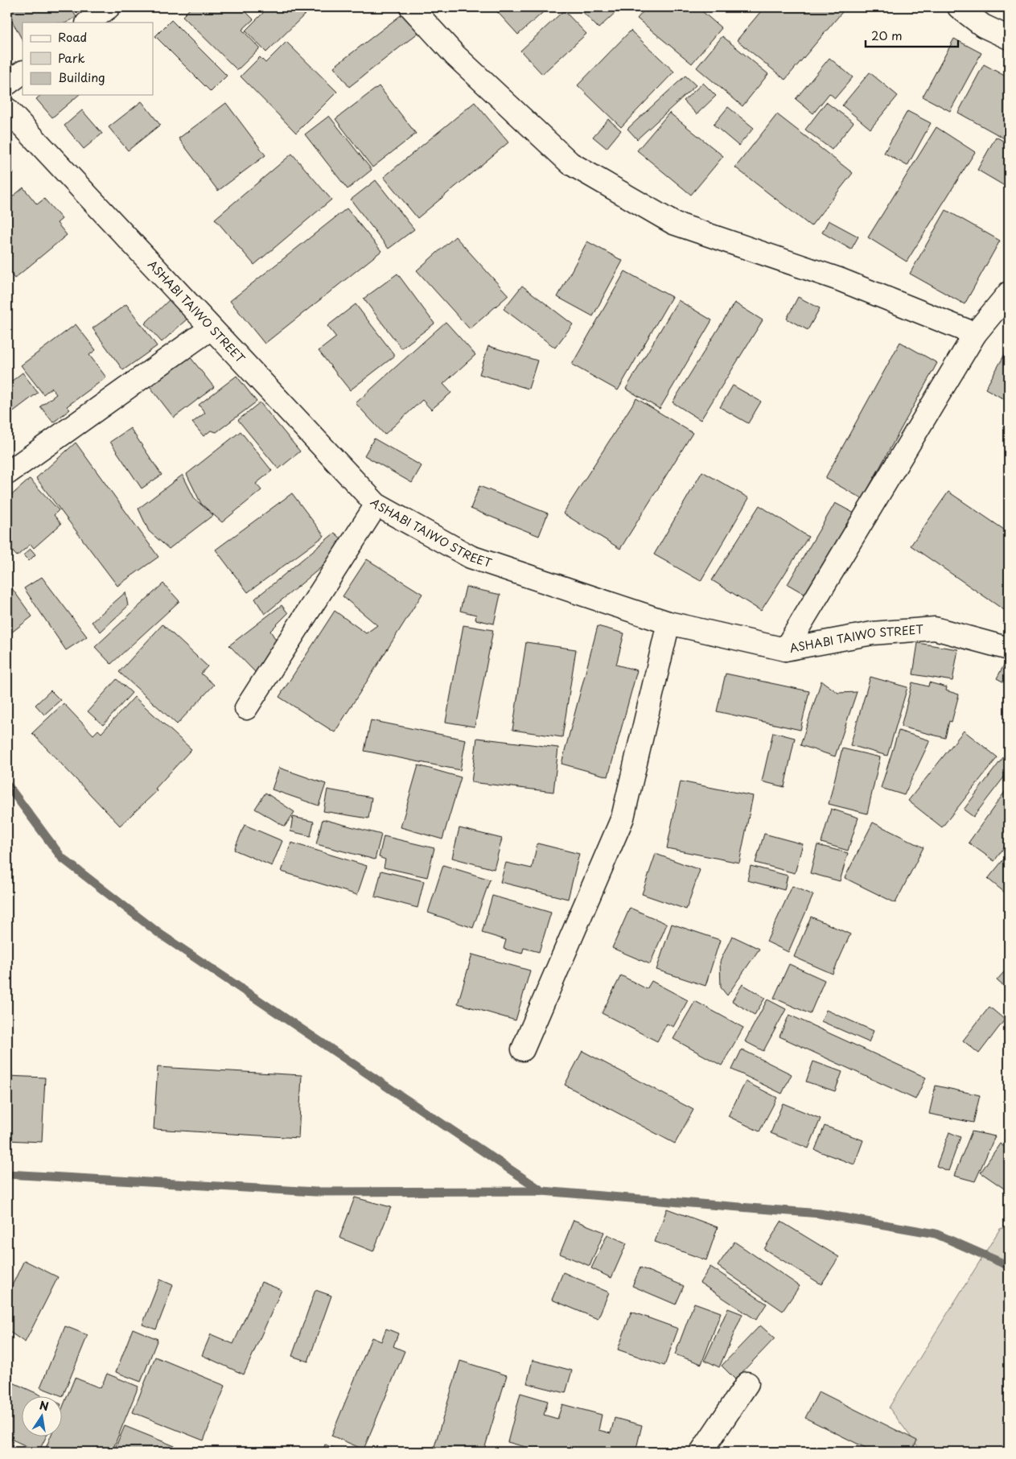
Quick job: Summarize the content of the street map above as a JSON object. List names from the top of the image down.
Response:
{
  "streets": {
    "street": ["ASHABI TAIWO STREET"]
  },
  "legend": ["Road", "Park", "Building"],
  "scale_bar": "20 m",
  "north": "top"
}
